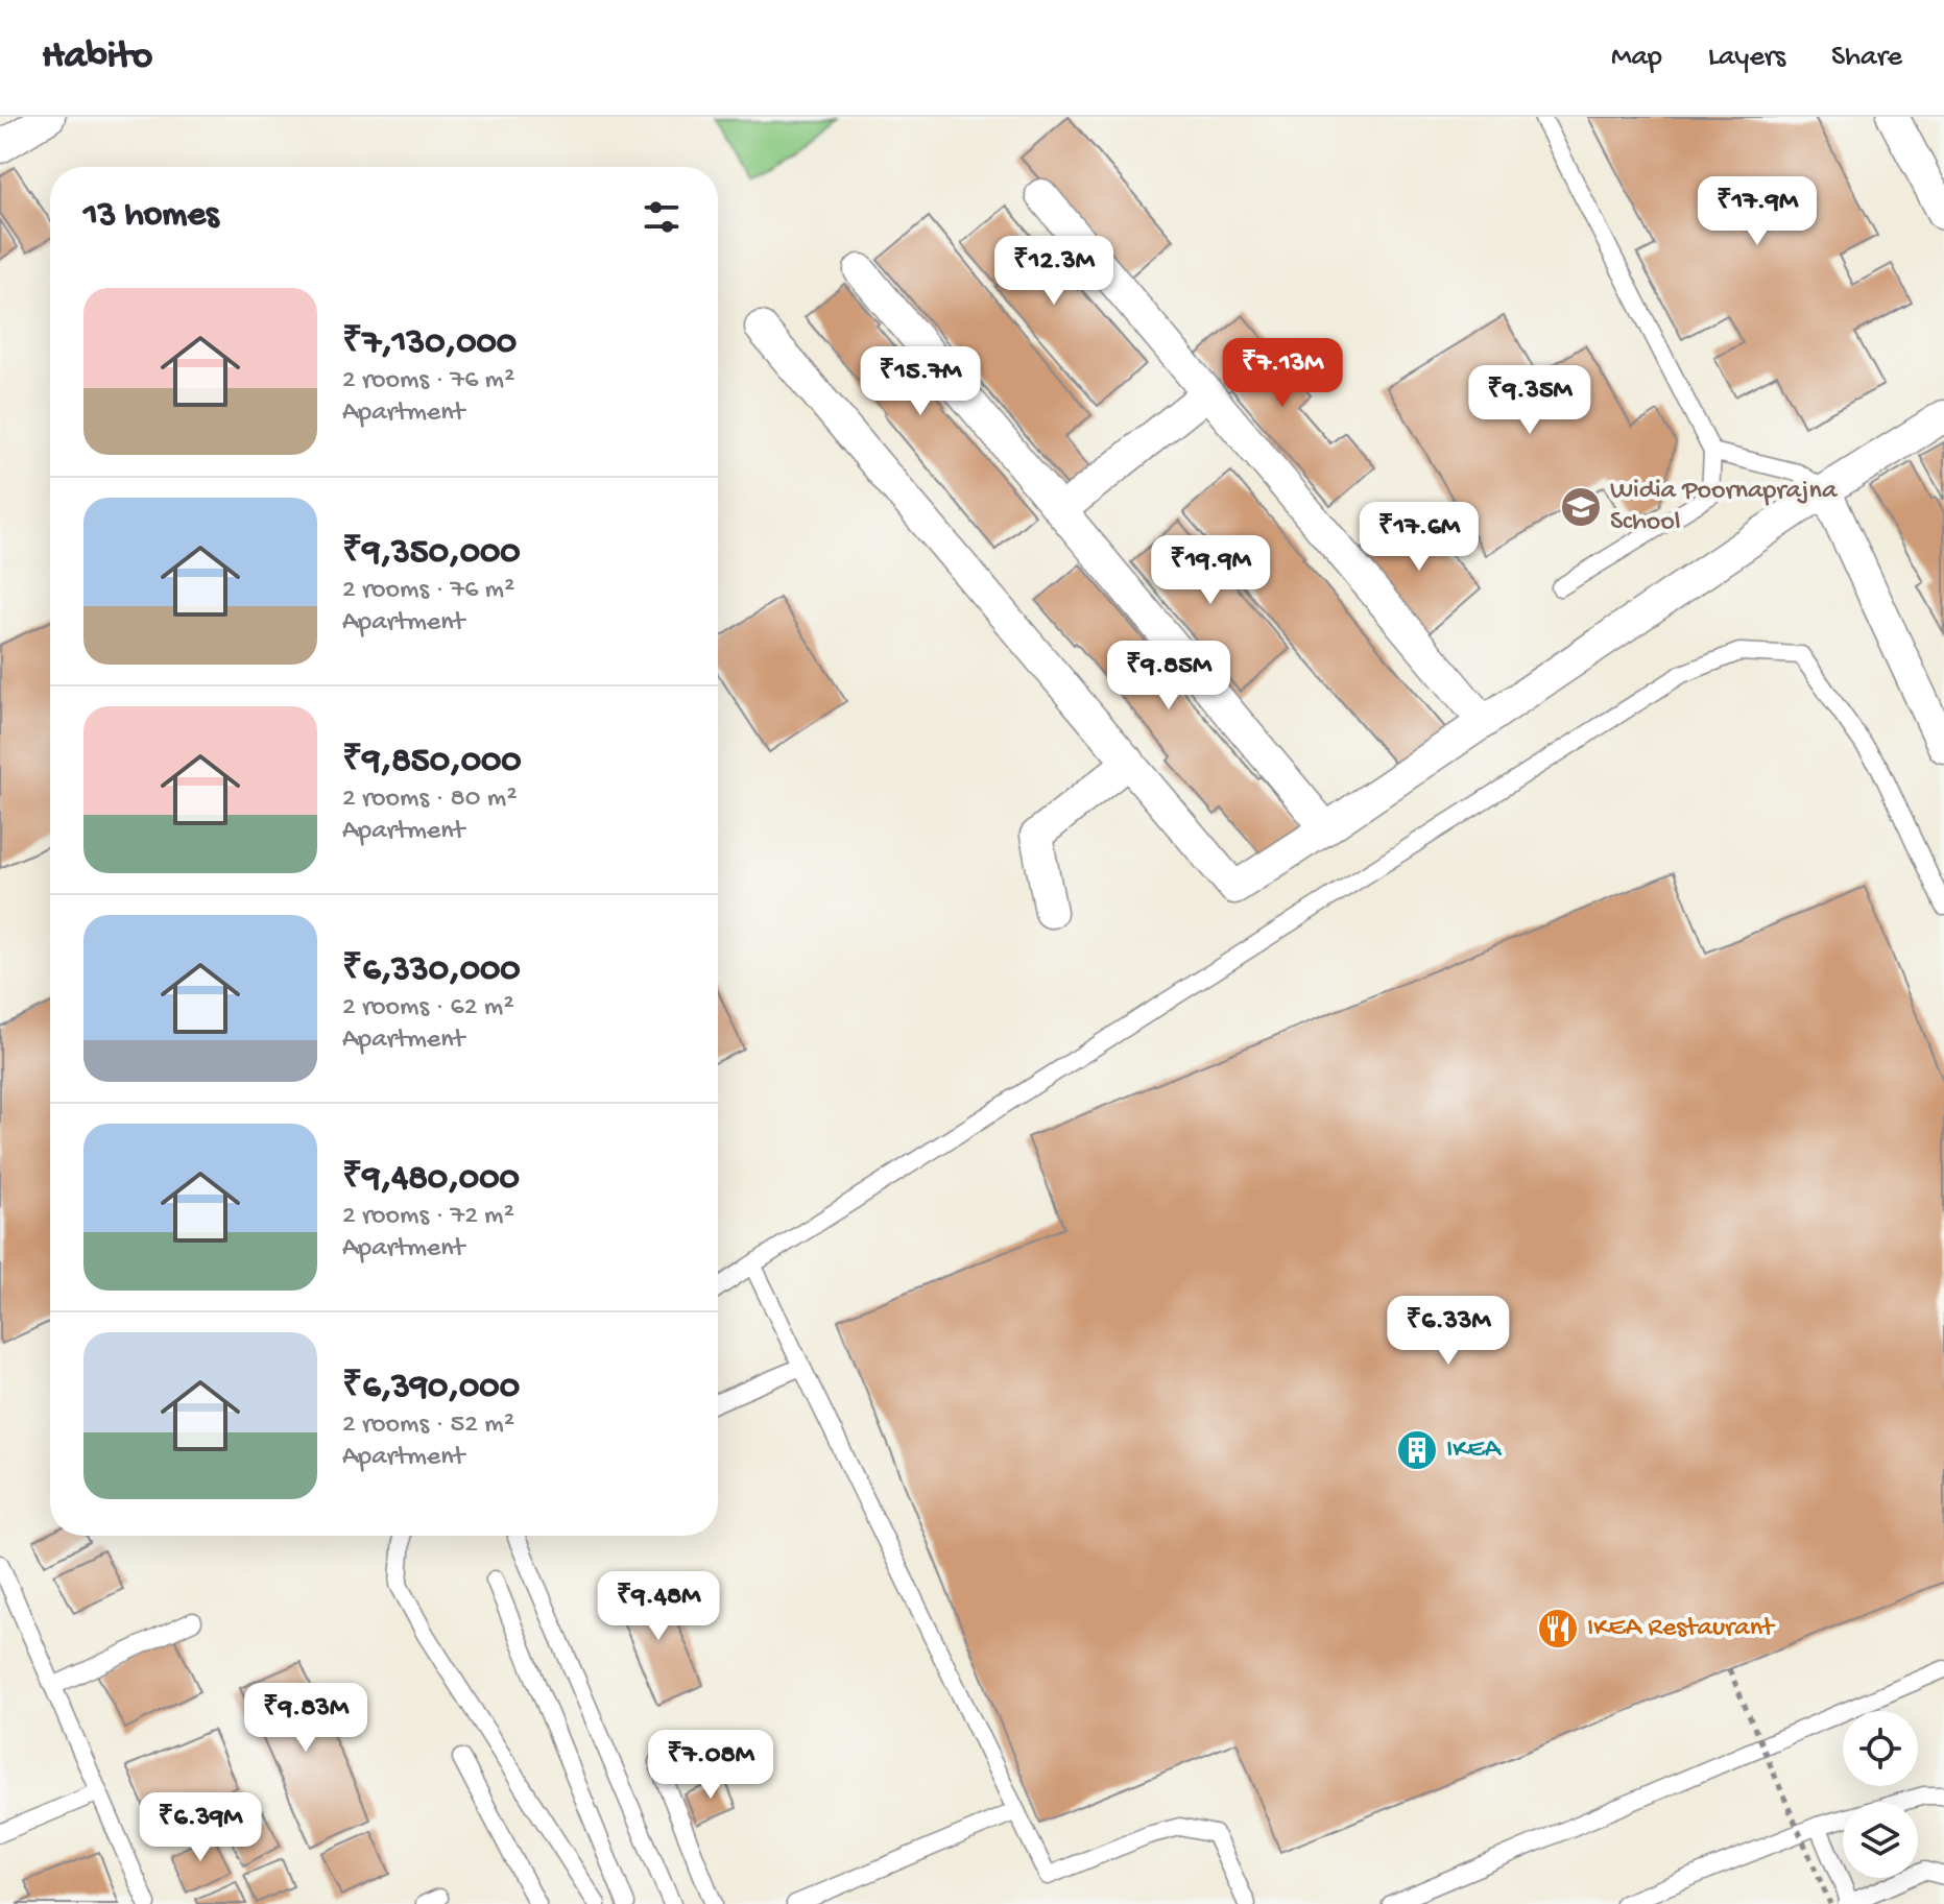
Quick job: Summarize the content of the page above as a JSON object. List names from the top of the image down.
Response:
{
  "places": {
    "school or university": ["Widia Poornaprajna School"],
    "building": ["IKEA"],
    "restaurant": ["IKEA Restaurant"]
  },
  "page": {
    "header": "Habito",
    "nav": ["Map", "Layers", "Share"],
    "heading": "13 homes",
    "price": [
      "₹17.9M",
      "₹12.3M",
      "₹7.13M",
      "₹15.7M",
      "₹9.35M",
      "₹17.6M",
      "₹19.9M",
      "₹9.85M",
      "₹6.33M",
      "₹9.48M",
      "₹9.83M",
      "₹7.08M",
      "₹6.39M"
    ],
    "list": [
      {
        "name": "₹7,130,000",
        "note": "2 rooms · 76 m² · Apartment"
      },
      {
        "name": "₹9,350,000",
        "note": "2 rooms · 76 m² · Apartment"
      },
      {
        "name": "₹9,850,000",
        "note": "2 rooms · 80 m² · Apartment"
      },
      {
        "name": "₹6,330,000",
        "note": "2 rooms · 62 m² · Apartment"
      },
      {
        "name": "₹9,480,000",
        "note": "2 rooms · 72 m² · Apartment"
      },
      {
        "name": "₹6,390,000",
        "note": "2 rooms · 52 m² · Apartment"
      }
    ]
  }
}
